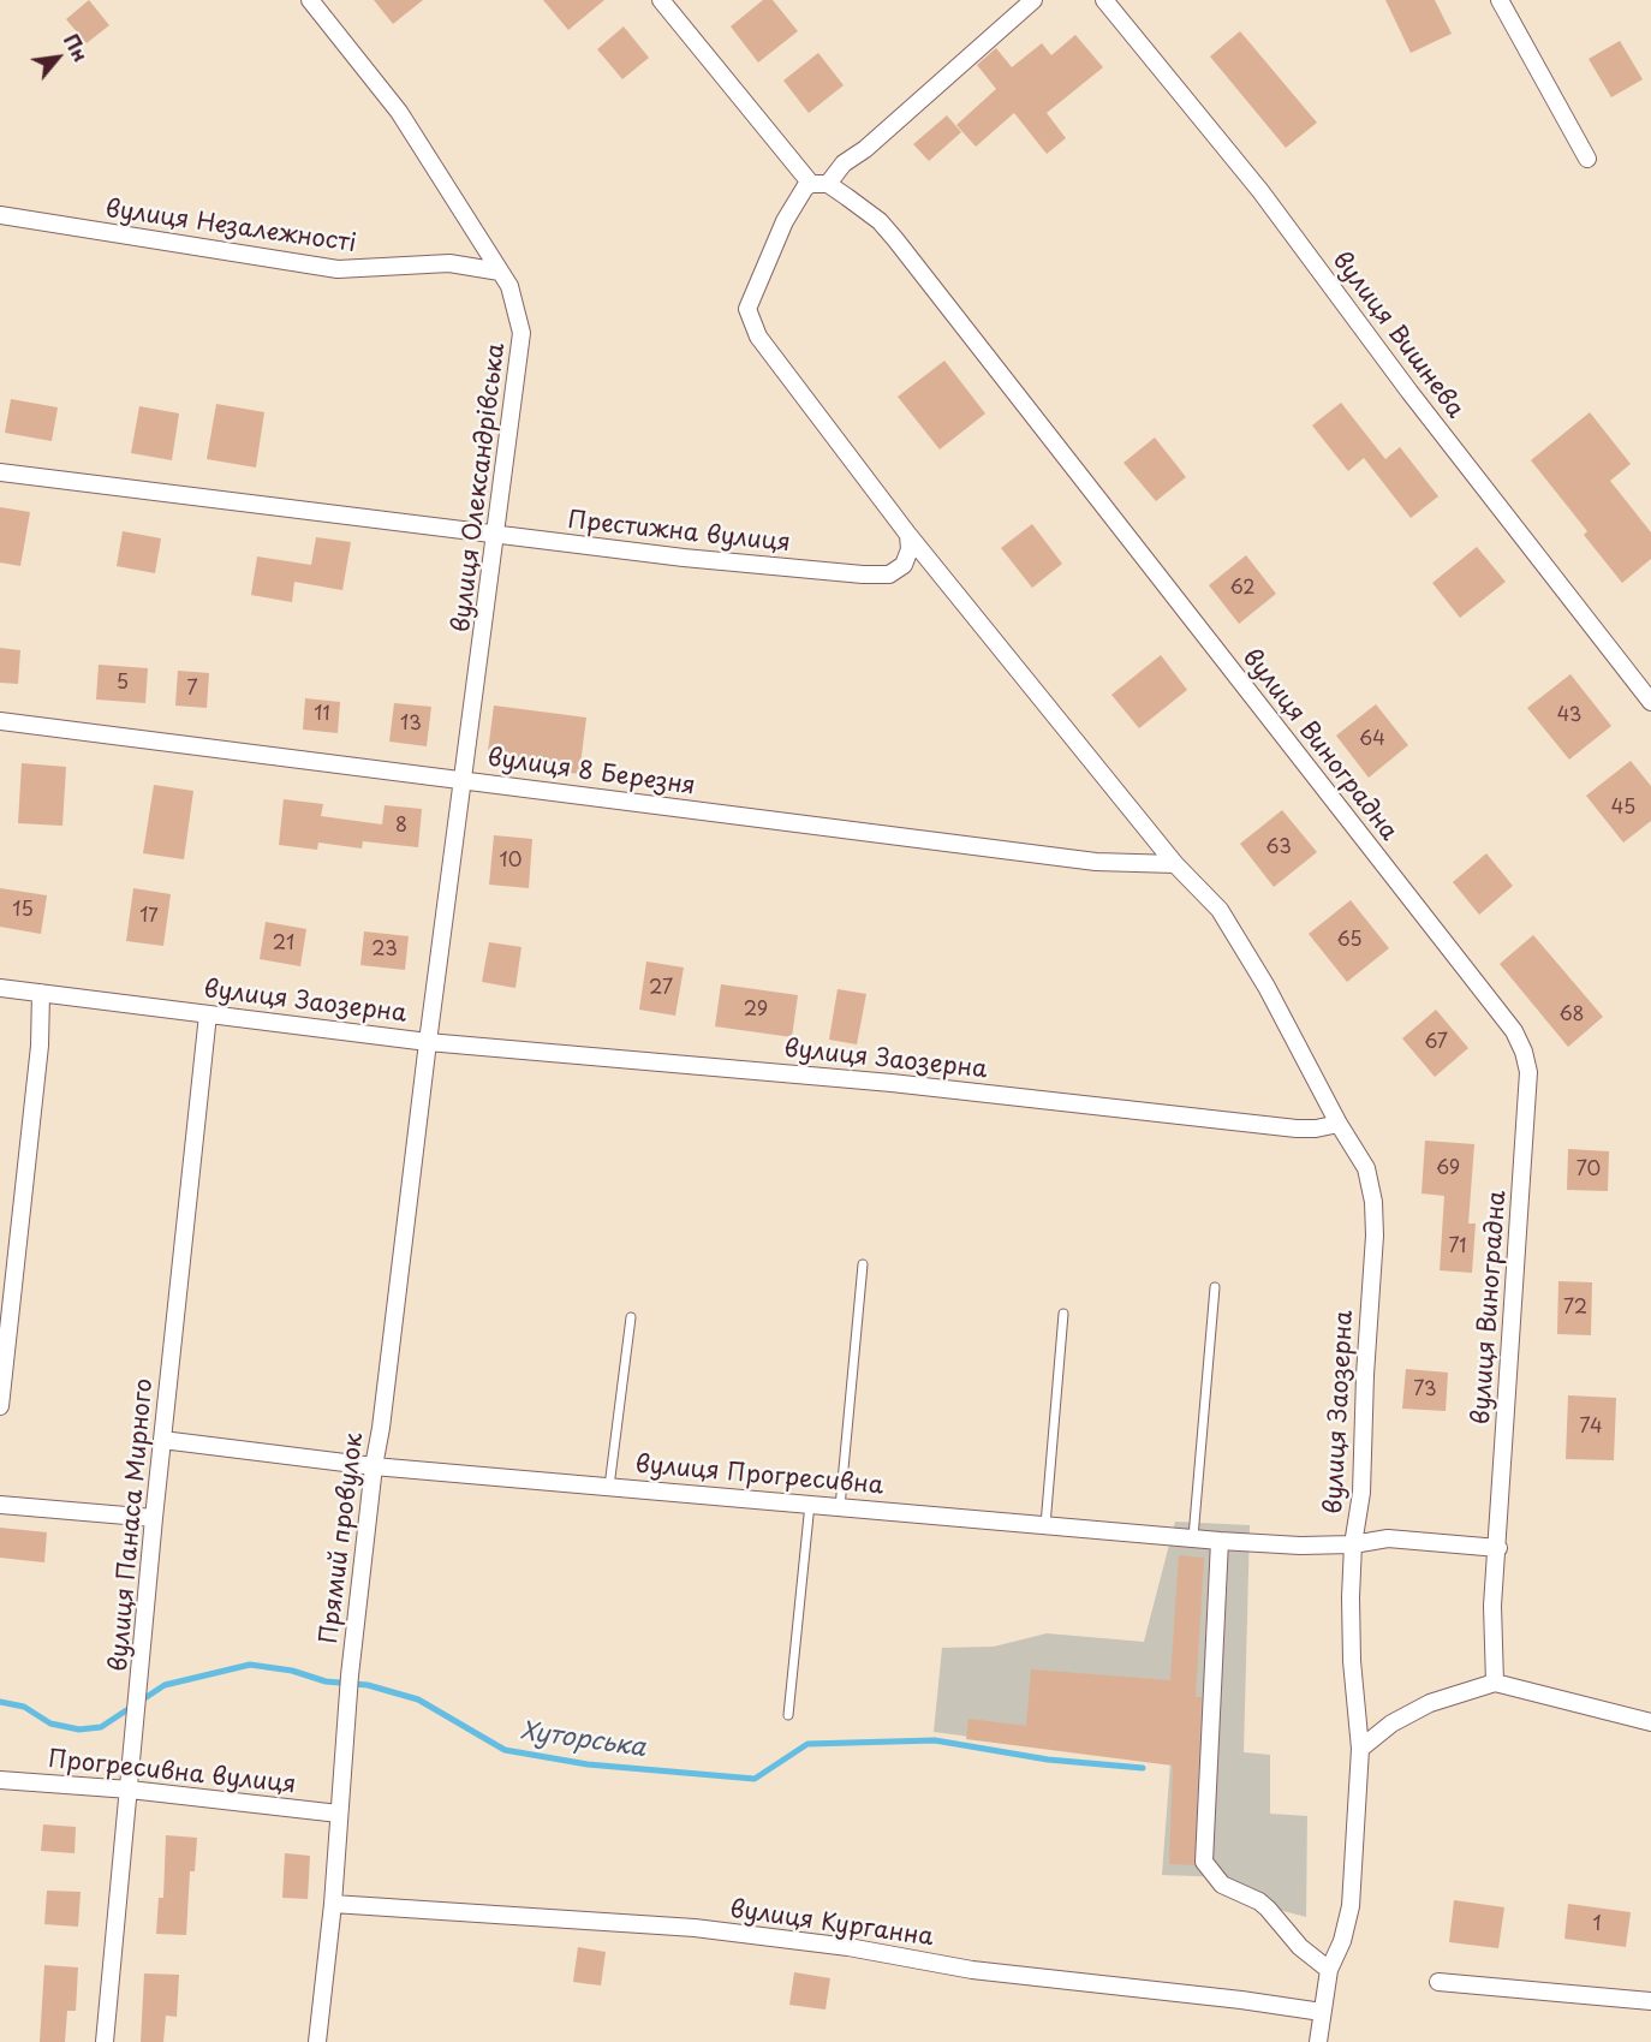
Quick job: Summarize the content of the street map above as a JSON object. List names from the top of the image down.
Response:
{
  "streets": {
    "street": [
      "вулиця Незалежності",
      "вулиця Вишнева",
      "вулиця Олександрівська",
      "Престижна вулиця",
      "вулиця Виноградна",
      "вулиця 8 Березня",
      "вулиця Заозерна",
      "вулиця Прогресивна",
      "вулиця Панаса Мирного",
      "Прямий провулок",
      "Прогресивна вулиця",
      "вулиця Курганна"
    ]
  },
  "crossings": [
    ["вулиця Незалежності", "вулиця Олександрівська"],
    ["вулиця Олександрівська", "Престижна вулиця"],
    ["вулиця Олександрівська", "вулиця 8 Березня"],
    ["вулиця Олександрівська", "вулиця Заозерна"],
    ["вулиця Олександрівська", "Прямий провулок"],
    ["вулиця Виноградна", "вулиця Прогресивна"],
    ["вулиця Заозерна", "вулиця Прогресивна"],
    ["вулиця Заозерна", "вулиця Панаса Мирного"],
    ["вулиця Заозерна", "Прямий провулок"],
    ["вулиця Прогресивна", "вулиця Панаса Мирного"],
    ["вулиця Прогресивна", "Прямий провулок"],
    ["вулиця Панаса Мирного", "Прогресивна вулиця"],
    ["Прямий провулок", "Прогресивна вулиця"],
    ["Прямий провулок", "вулиця Курганна"]
  ],
  "water": ["Хуторська"],
  "house_numbers": [
    "62",
    "5",
    "7",
    "11",
    "43",
    "13",
    "64",
    "45",
    "8",
    "63",
    "10",
    "15",
    "17",
    "65",
    "21",
    "23",
    "27",
    "29",
    "68",
    "67",
    "69",
    "70",
    "71",
    "72",
    "73",
    "74",
    "1"
  ],
  "north": "top right"
}
